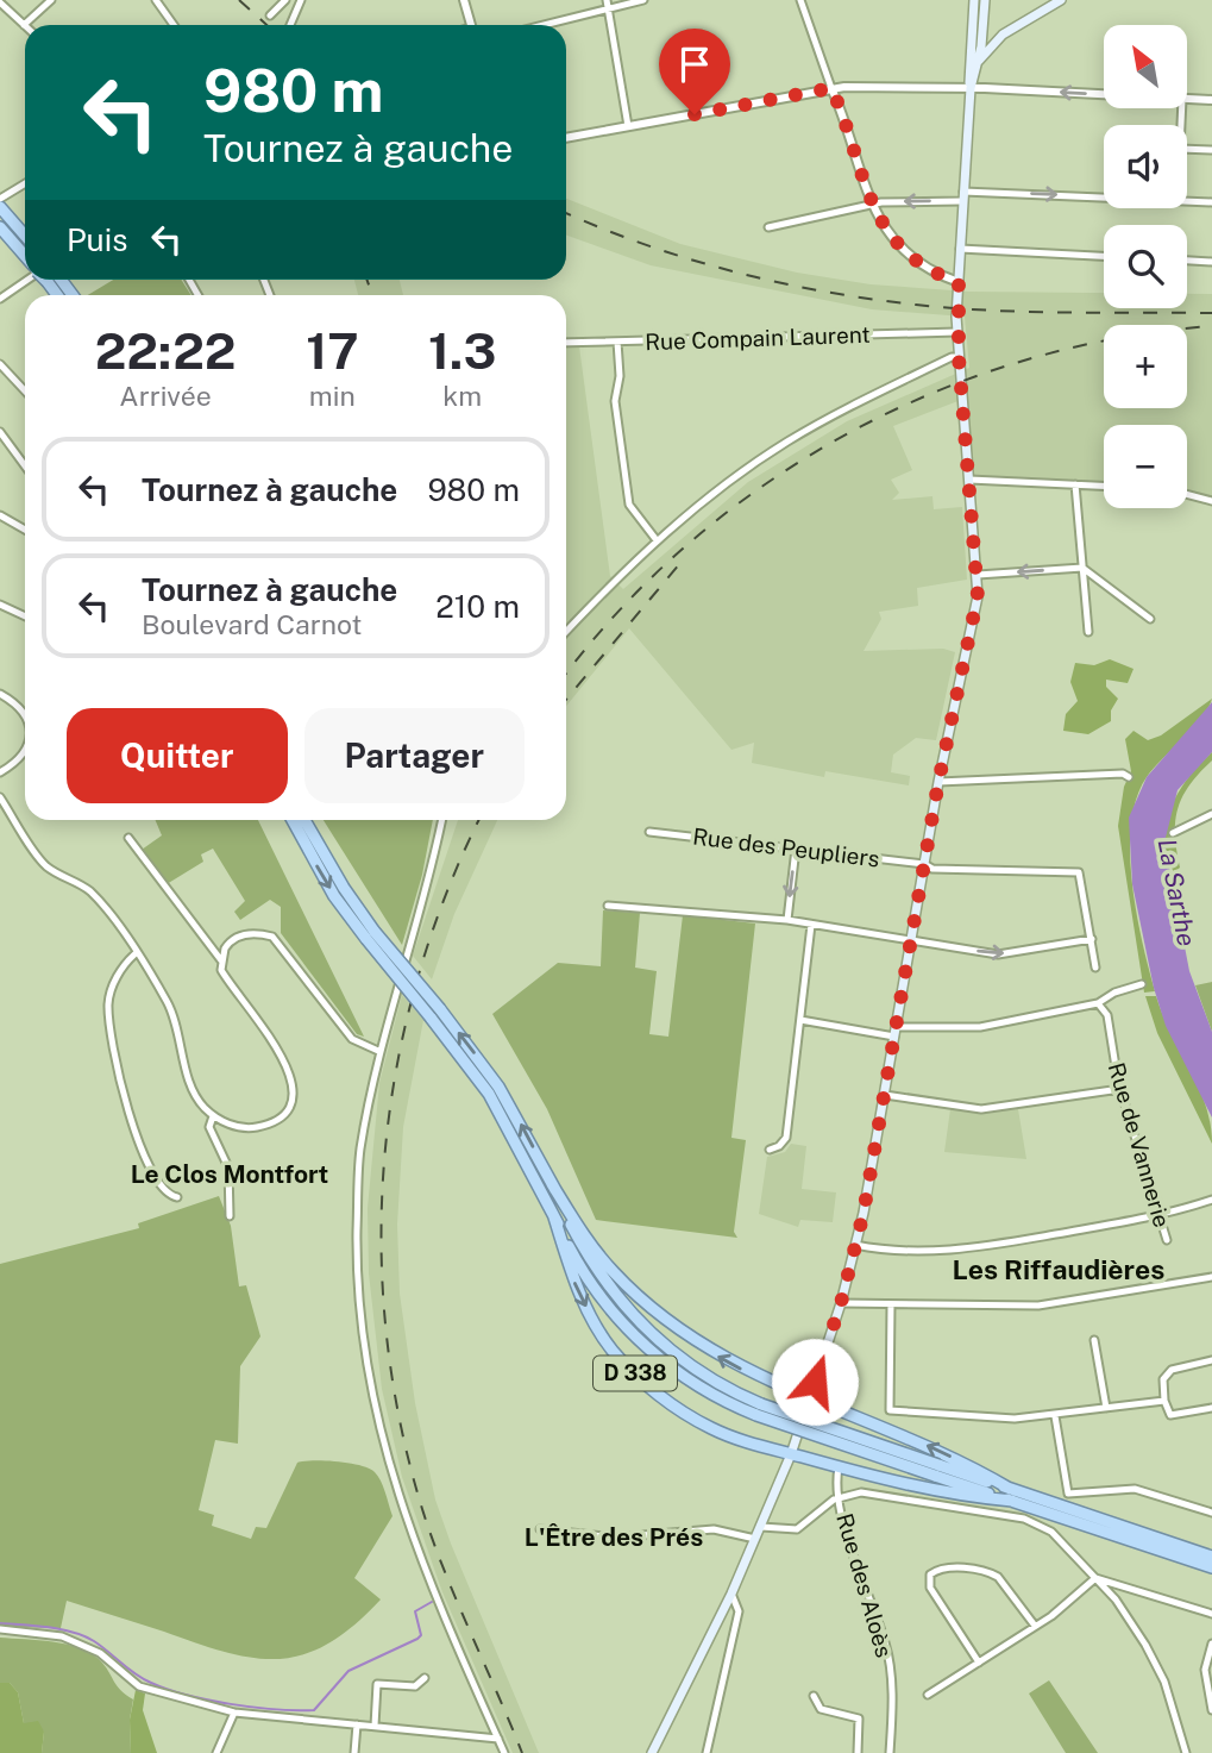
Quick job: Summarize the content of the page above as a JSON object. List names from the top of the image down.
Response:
{
  "streets": {
    "highway": ["D 338"],
    "street": [
      "Rue Compain Laurent",
      "Rue des Peupliers",
      "Rue de Vannerie",
      "Rue des Aloès"
    ]
  },
  "crossings": [
    ["D 338", "Rue des Aloès"]
  ],
  "districts": ["Le Clos Montfort", "Les Riffaudières", "L'Être des Prés"],
  "water": ["La Sarthe"],
  "north": "top left",
  "page": {
    "map_buttons": ["+", "−"],
    "turn": ["980 m", "Tournez à gauche"],
    "then": "Puis",
    "eta": [
      "22:22",
      "Arrivée",
      "17",
      "min",
      "1.3",
      "km"
    ],
    "list": [
      {
        "name": "Tournez à gauche",
        "value": "980 m"
      },
      {
        "name": "Tournez à gauche",
        "note": "Boulevard Carnot",
        "value": "210 m"
      }
    ],
    "buttons": ["Quitter", "Partager"]
  }
}
